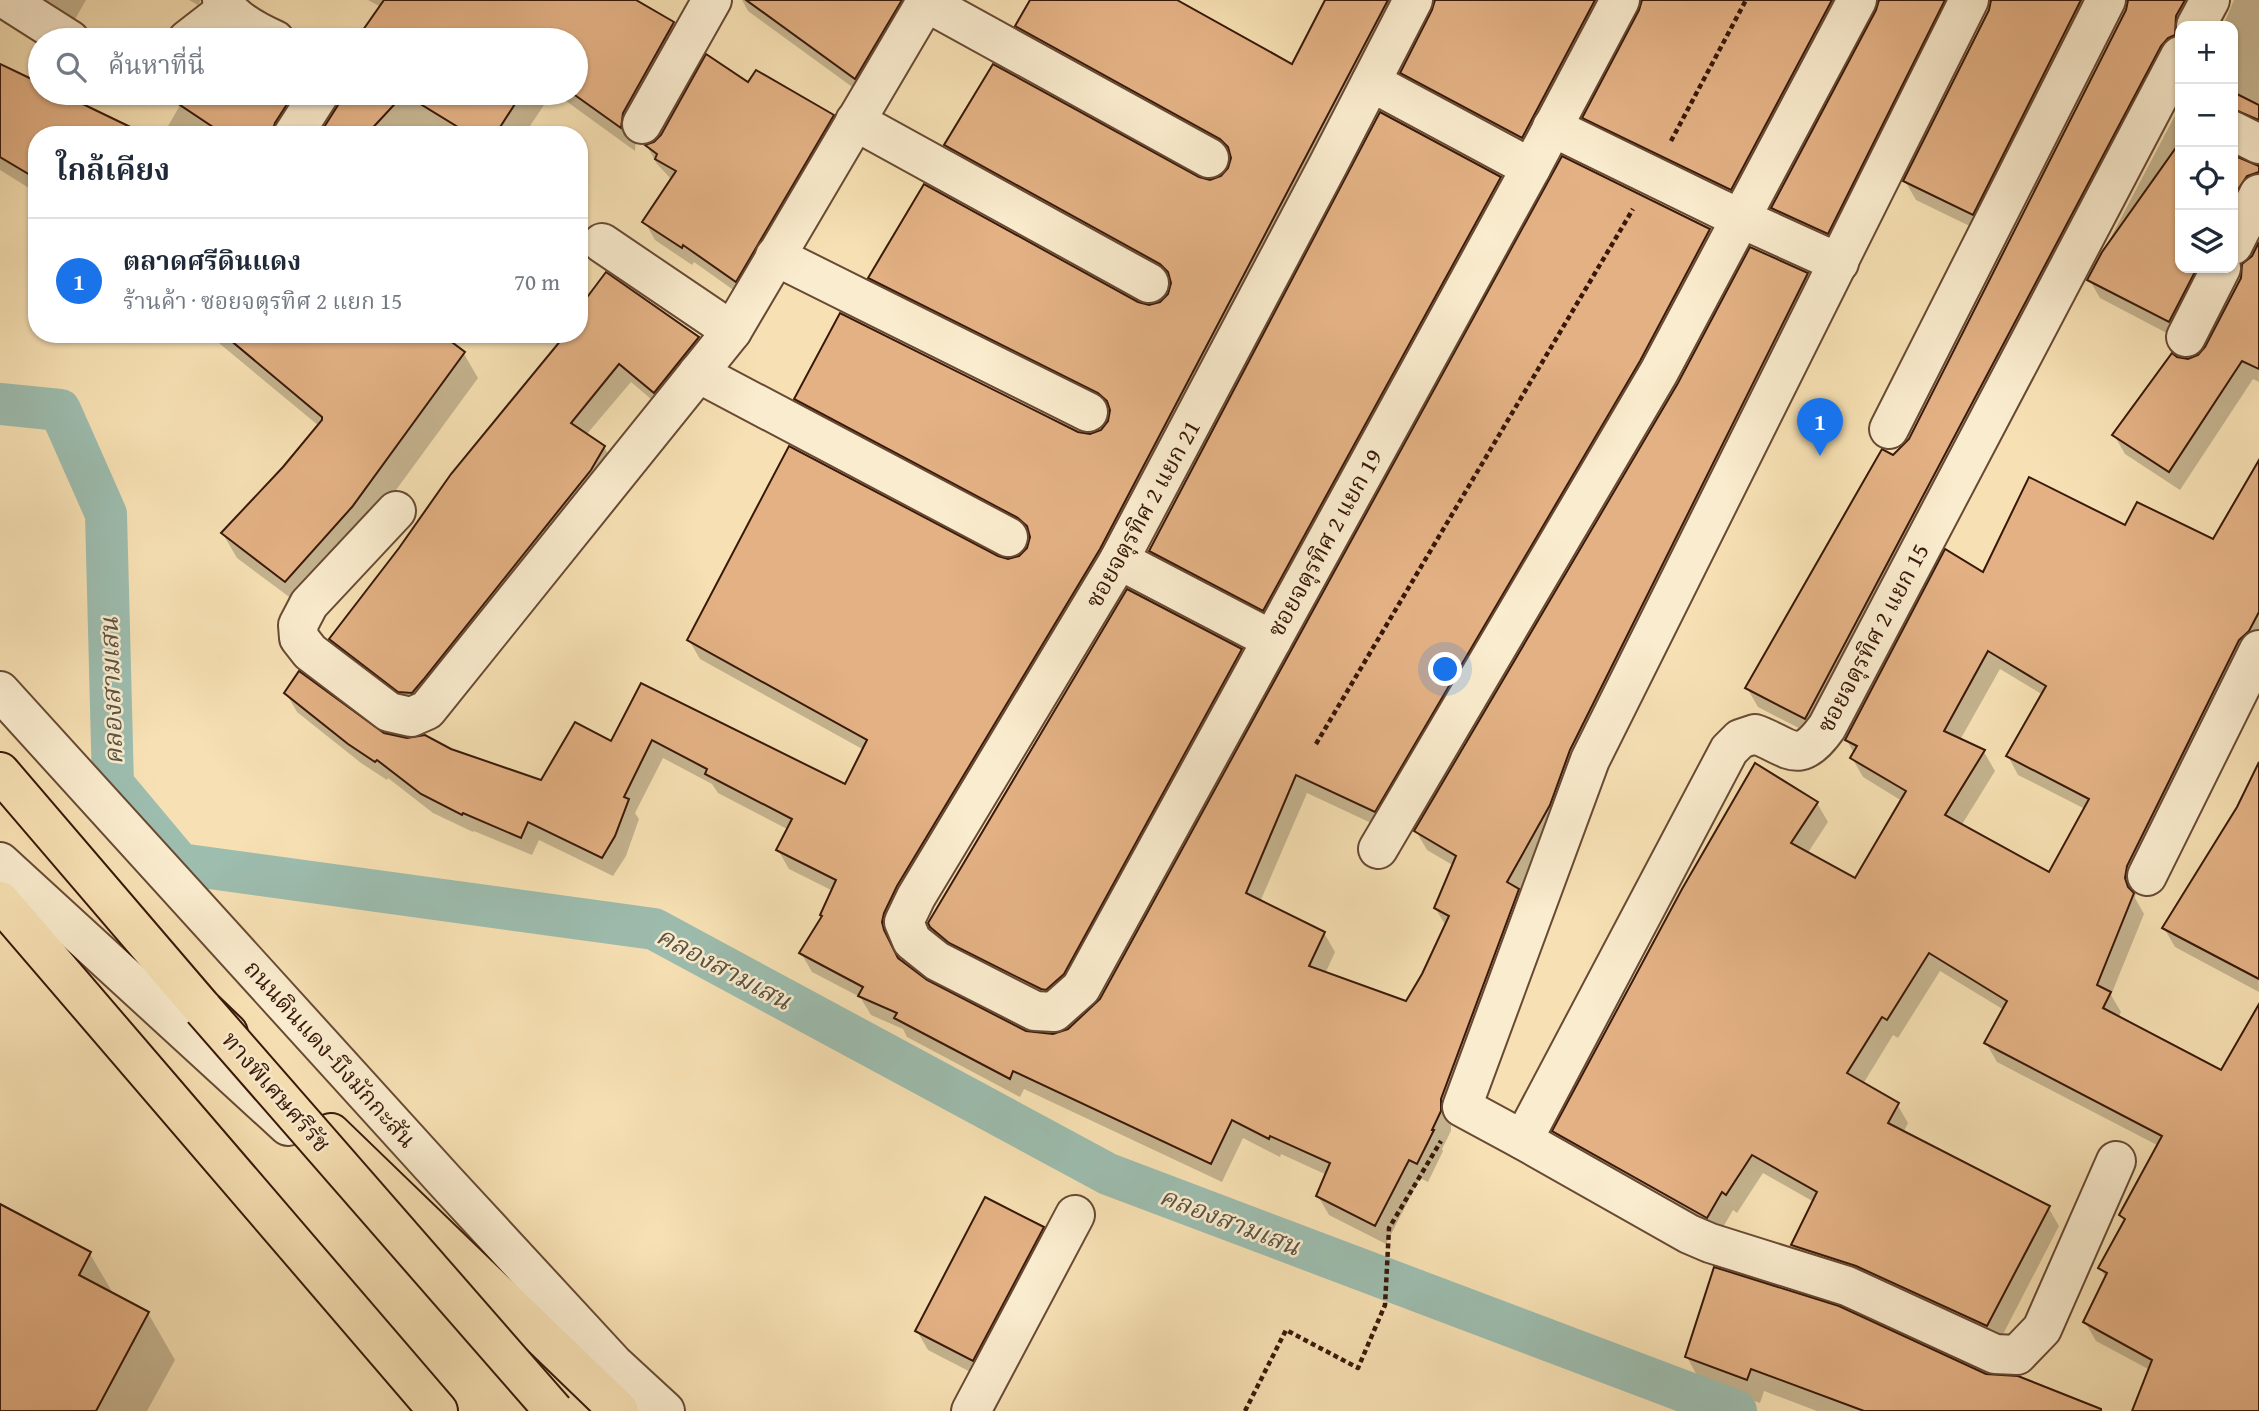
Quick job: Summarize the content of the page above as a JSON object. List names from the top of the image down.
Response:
{
  "streets": {
    "highway": ["ทางพิเศษศรีรัช"],
    "street": [
      "ซอยจตุรทิศ 2 แยก 21",
      "ซอยจตุรทิศ 2 แยก 19",
      "ซอยจตุรทิศ 2 แยก 15",
      "ถนนดินแดง-บึงมักกะสัน"
    ]
  },
  "crossings": [
    ["ซอยจตุรทิศ 2 แยก 21", "ซอยจตุรทิศ 2 แยก 19"]
  ],
  "water": ["คลองสามเสน"],
  "page": {
    "map_buttons": ["+", "−"],
    "search": "ค้นหาที่นี่",
    "heading": "ใกล้เคียง",
    "list": [
      {
        "mark": "1",
        "name": "ตลาดศรีดินแดง",
        "note": "ร้านค้า · ซอยจตุรทิศ 2 แยก 15",
        "value": "70 m"
      }
    ],
    "pins": "1"
  }
}
